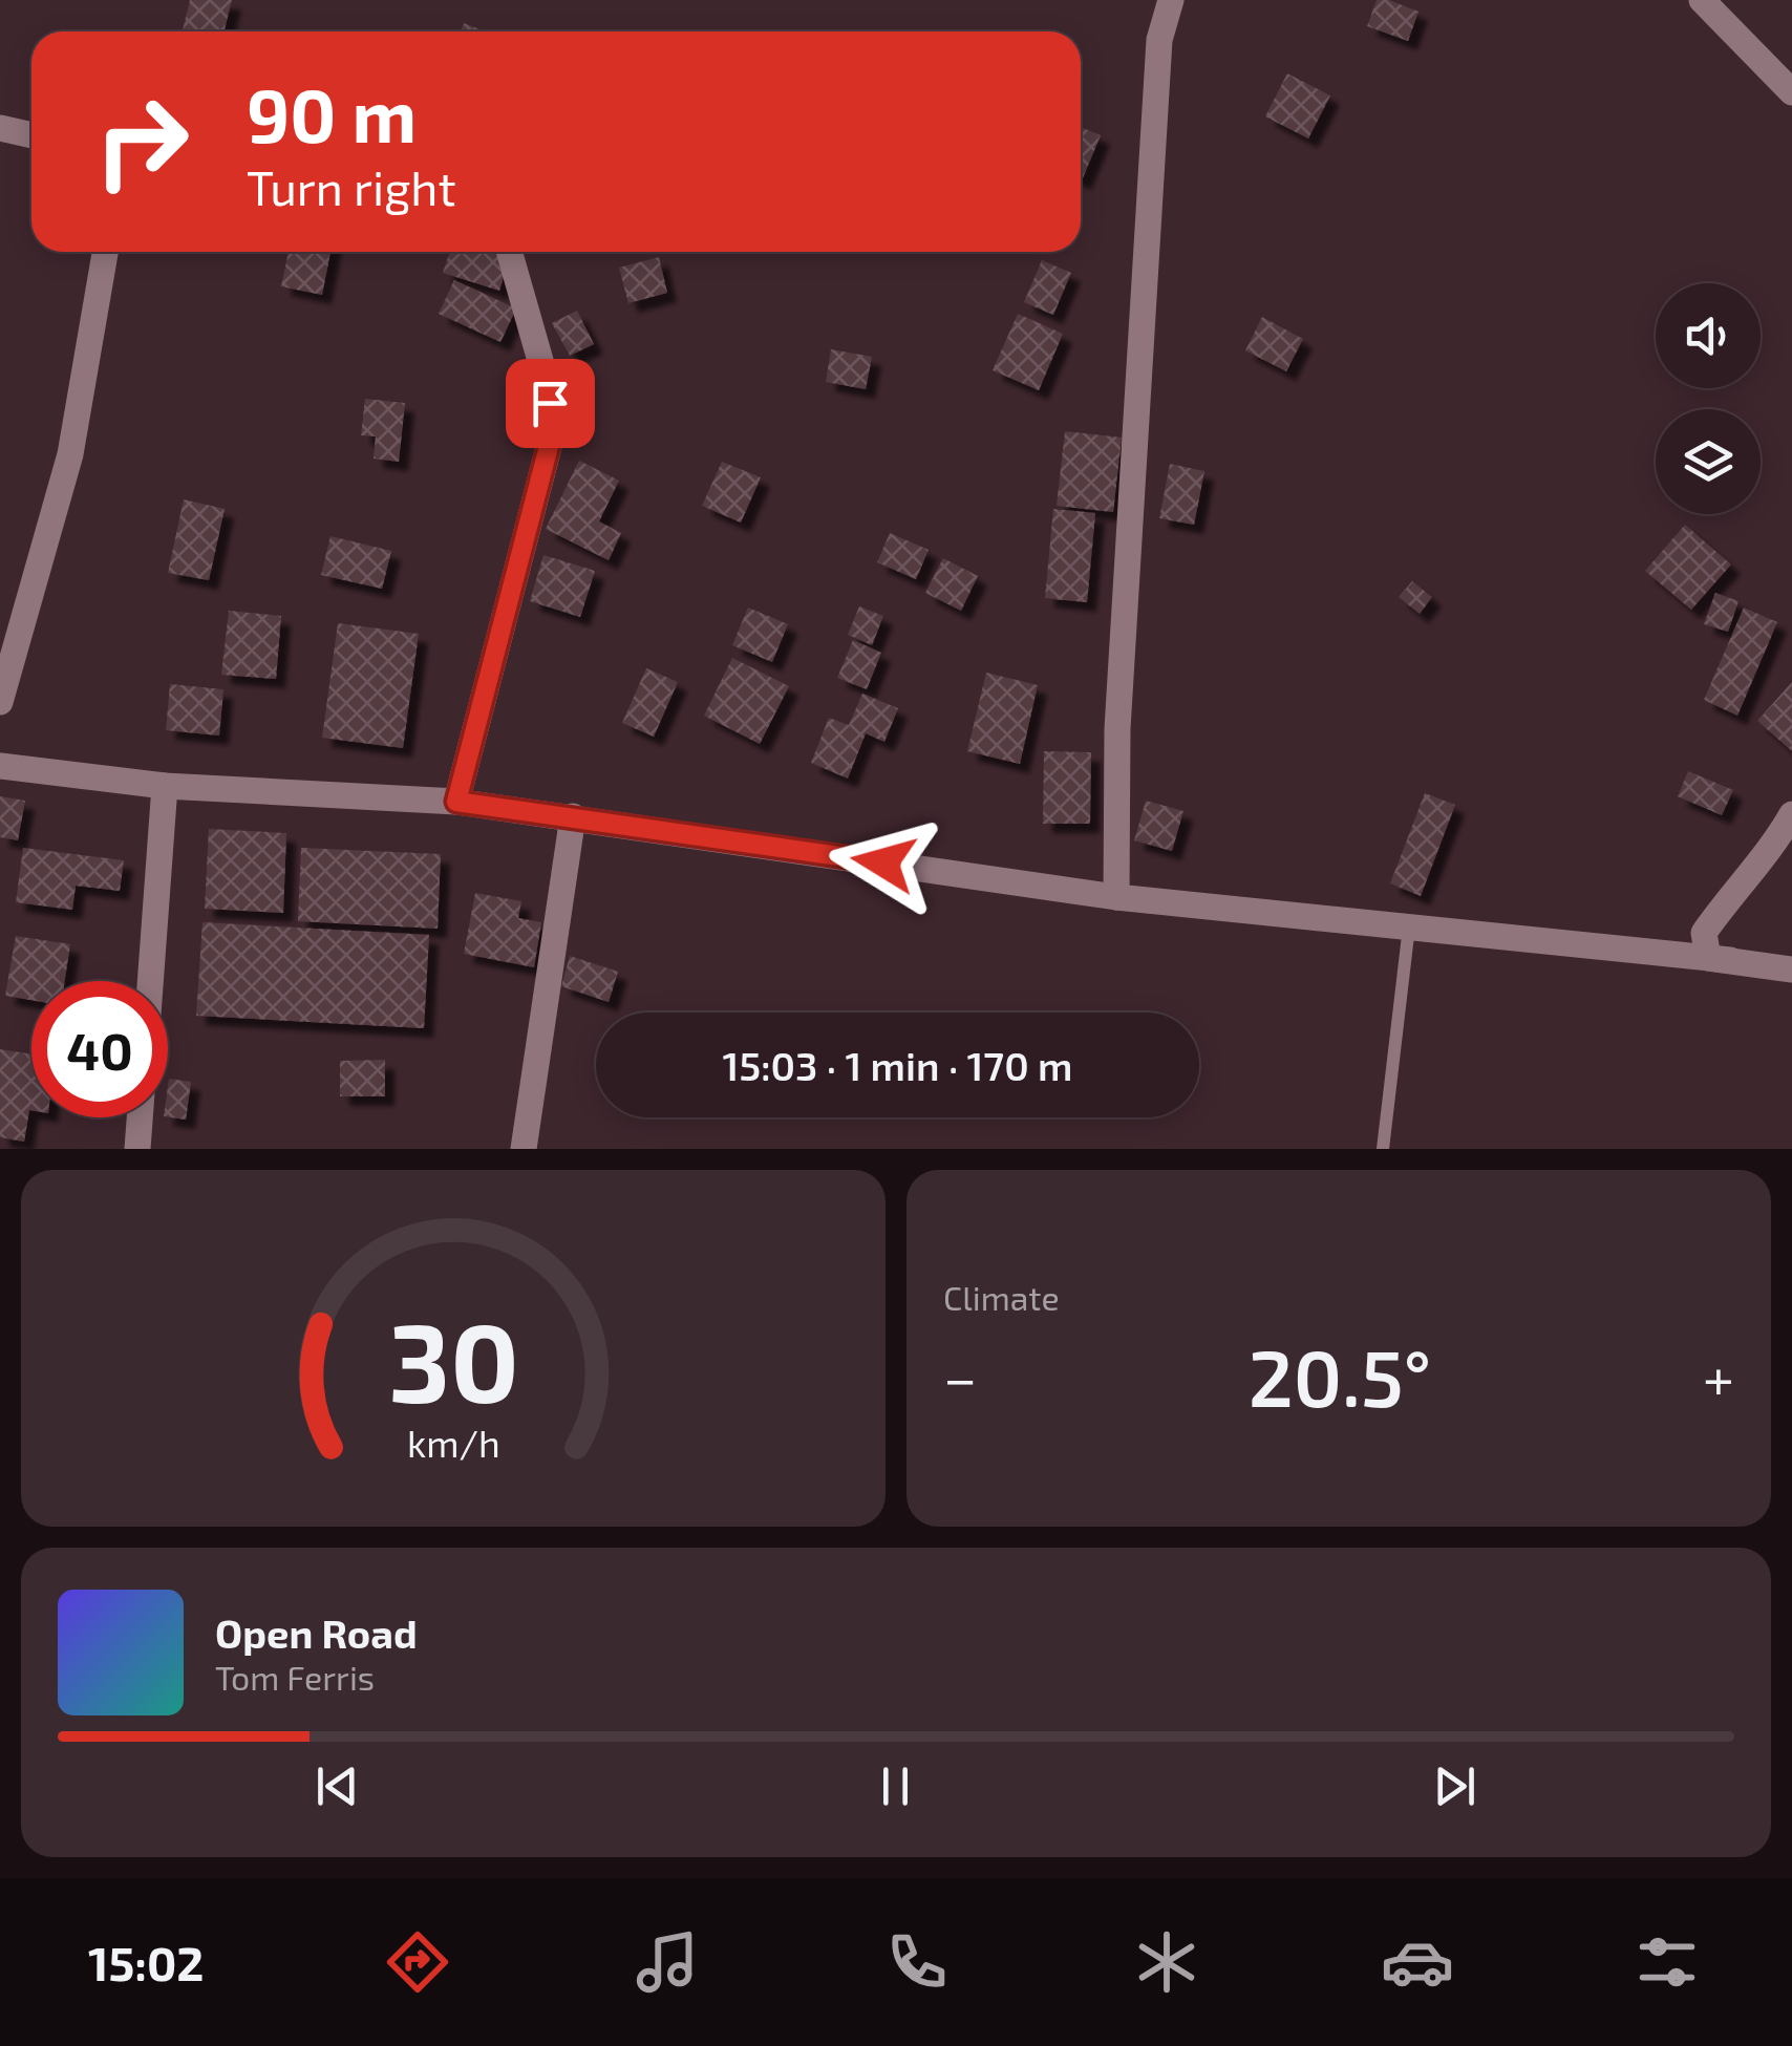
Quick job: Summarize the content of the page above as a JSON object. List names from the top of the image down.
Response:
{
  "page": {
    "turn": ["90 m", "Turn right"],
    "limit": "40",
    "trip": "15:03 · 1 min · 170 m",
    "tile": "Climate",
    "heat": ["−", "20.5°", "+"],
    "song": ["Open Road", "Tom Ferris"],
    "tabs": "15:02",
    "gauge": ["30", "km/h"]
  }
}
